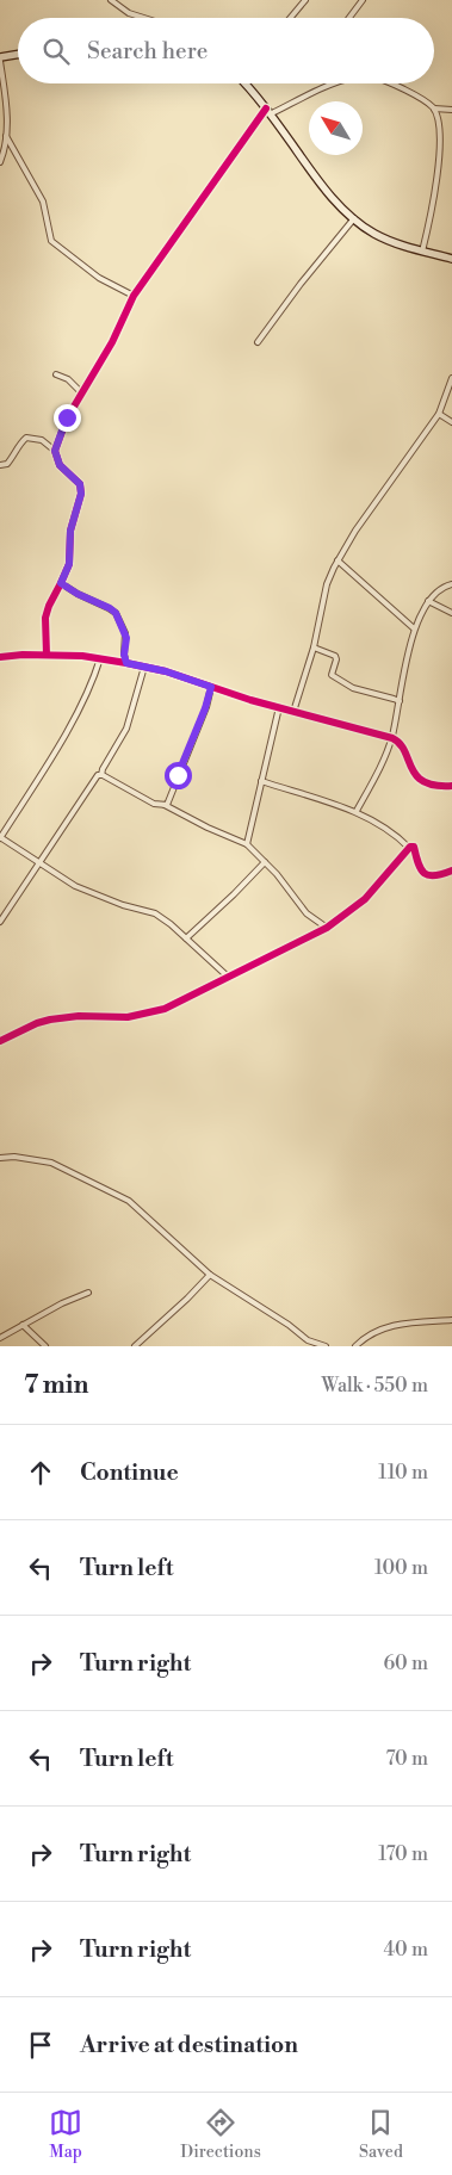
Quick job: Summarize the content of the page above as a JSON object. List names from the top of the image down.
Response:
{
  "north": "top left",
  "page": {
    "search": "Search here",
    "heading": ["7 min", "Walk · 550 m"],
    "list": [
      ["Continue", "110 m"],
      ["Turn left", "100 m"],
      ["Turn right", "60 m"],
      ["Turn left", "70 m"],
      ["Turn right", "170 m"],
      ["Turn right", "40 m"],
      "Arrive at destination"
    ],
    "nav": ["Map", "Directions", "Saved"]
  }
}
